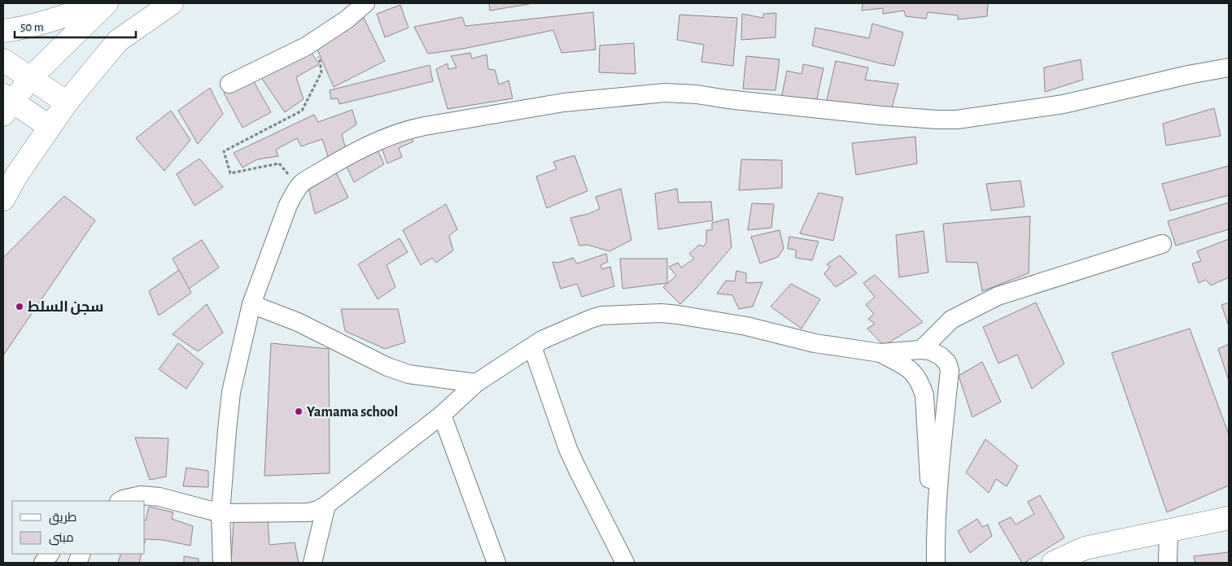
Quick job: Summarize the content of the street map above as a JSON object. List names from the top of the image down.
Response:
{
  "places": ["سجن السلط", "Yamama school"],
  "legend": ["طريق", "مبنى"],
  "scale_bar": "50 m"
}
